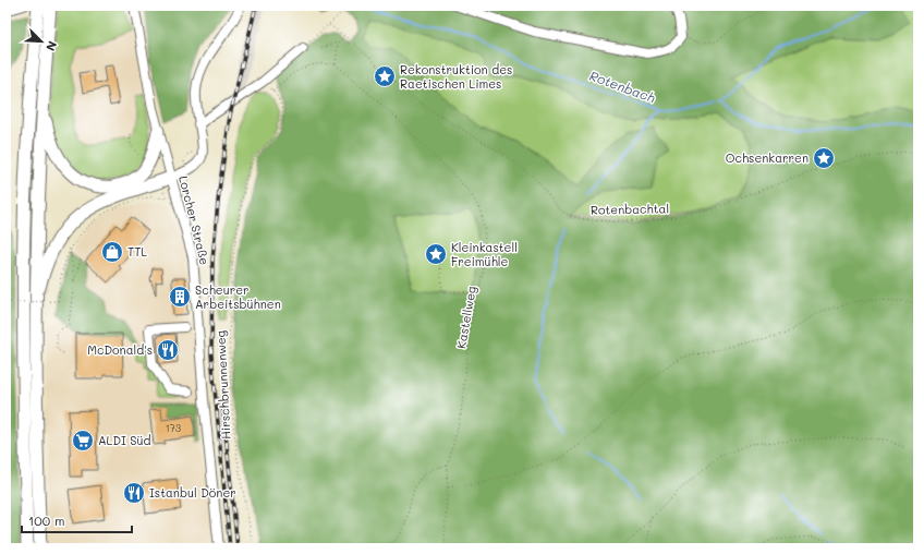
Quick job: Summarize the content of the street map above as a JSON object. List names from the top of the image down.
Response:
{
  "streets": {
    "street": ["Lorcher Straße"],
    "path": ["Rotenbachtal", "Kastellweg", "Hirschbrunnenweg"]
  },
  "water": ["Rotenbach"],
  "places": {
    "place": ["Rekonstruktion des Raetischen Limes", "Ochsenkarren", "Kleinkastell Freimühle"],
    "shop": ["TTL"],
    "building": ["Scheurer Arbeitsbühnen"],
    "restaurant": ["McDonald's", "Istanbul Döner"],
    "supermarket": ["ALDI Süd"]
  },
  "house_numbers": ["173"],
  "scale_bar": "100 m",
  "north": "bottom right"
}
